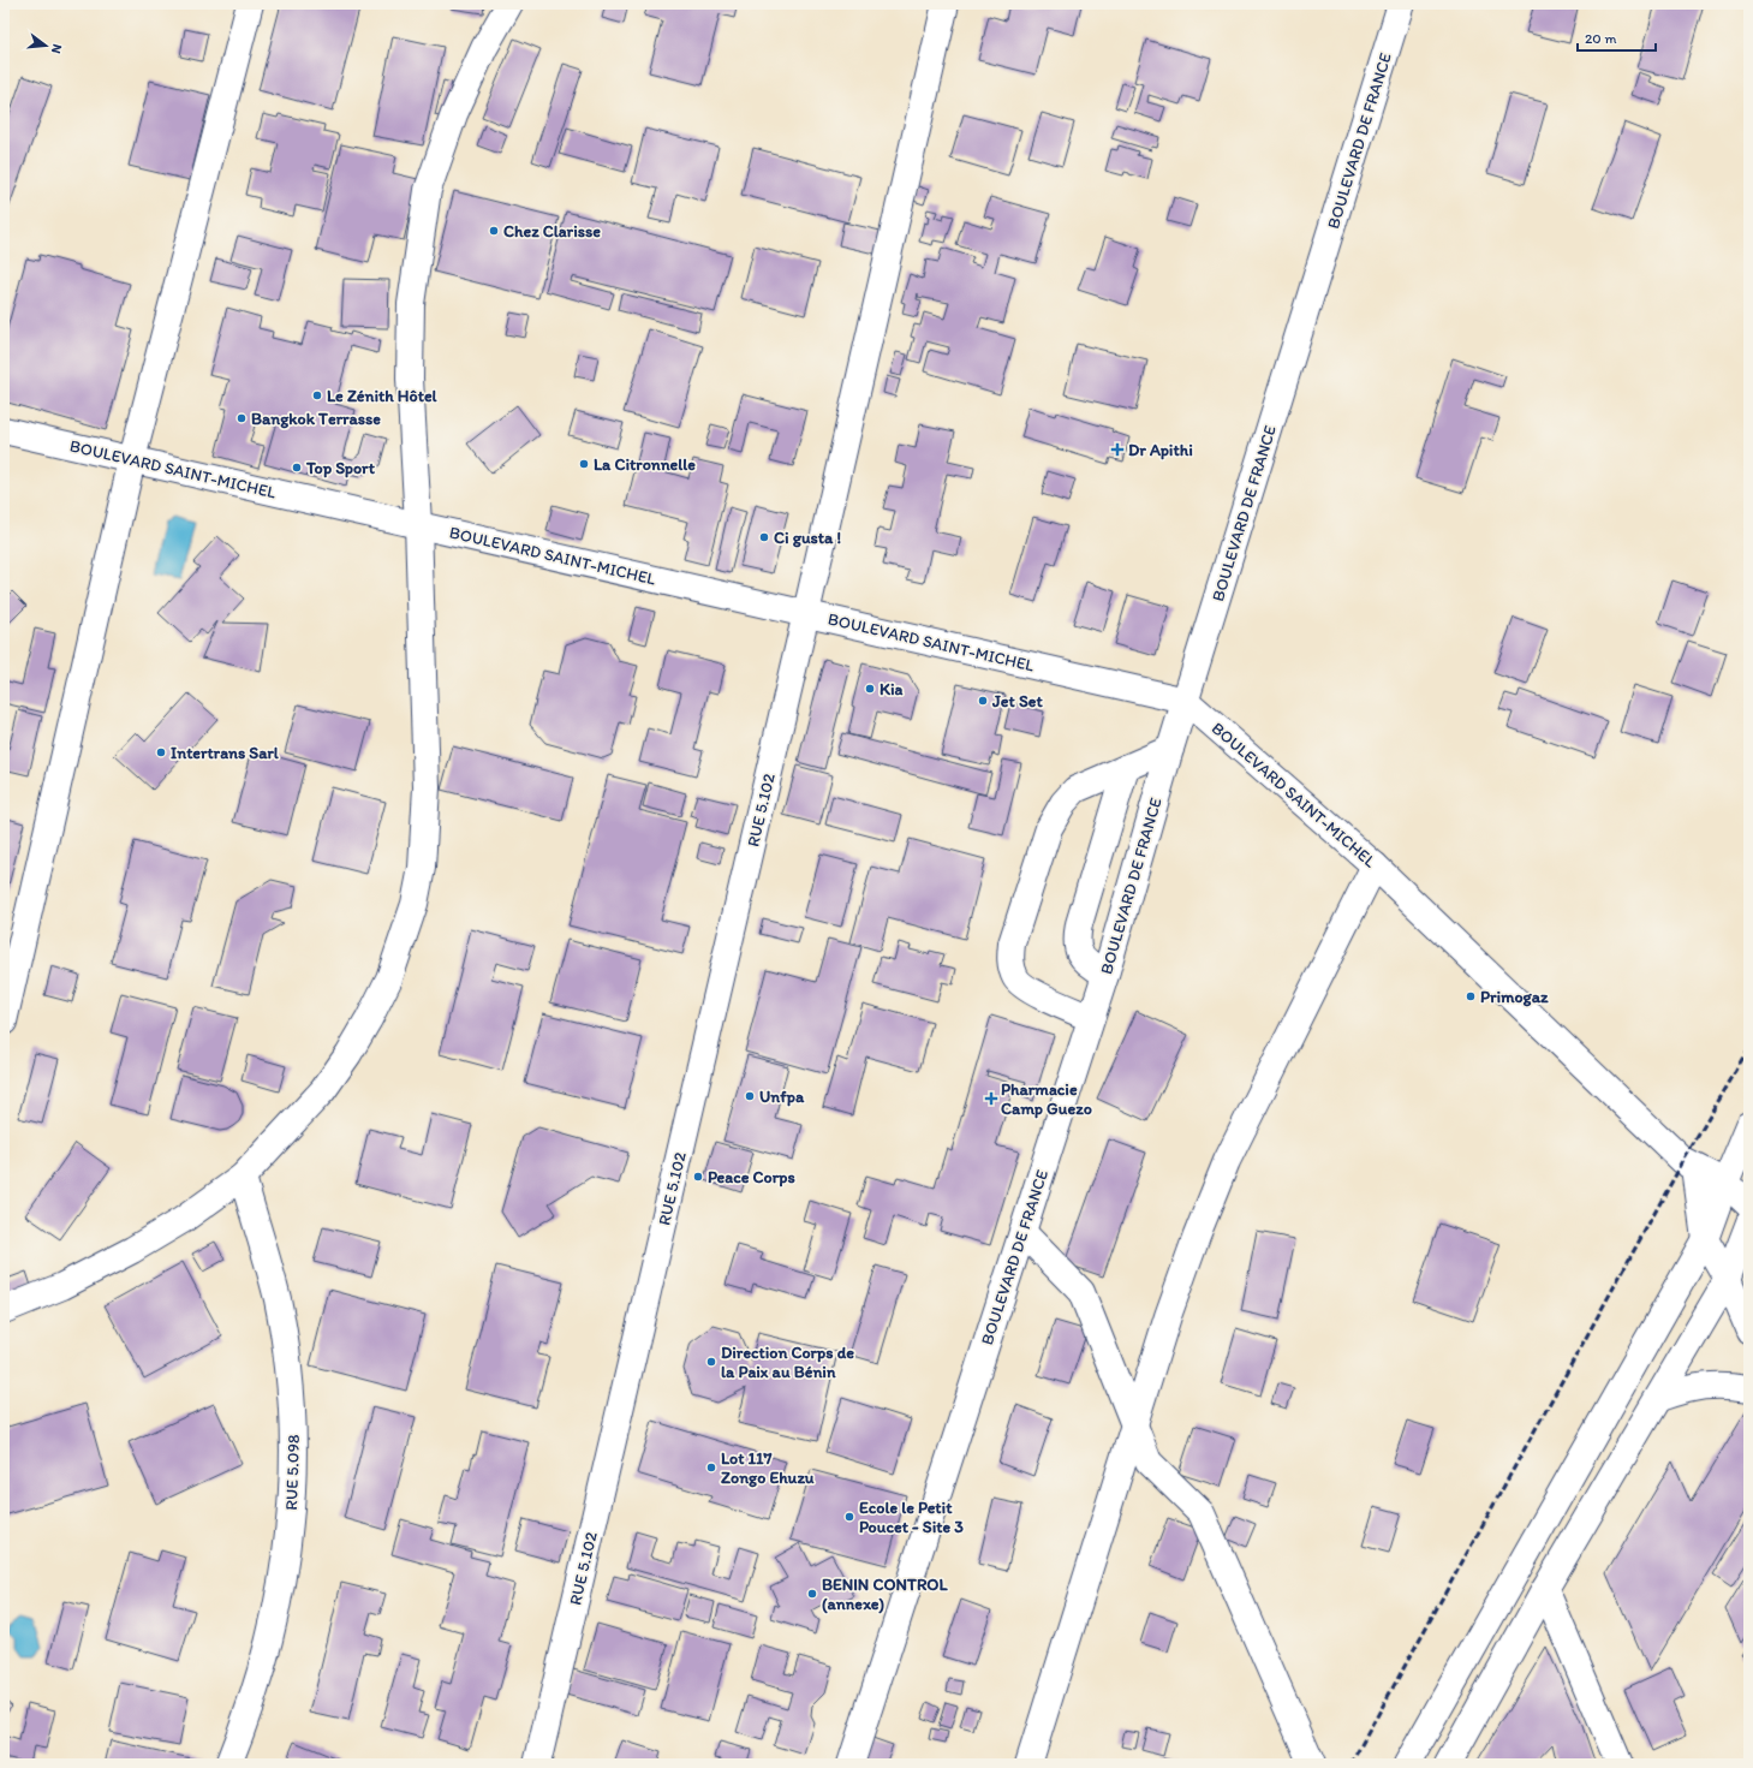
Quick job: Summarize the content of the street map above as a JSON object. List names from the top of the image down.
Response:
{
  "streets": {
    "street": [
      "BOULEVARD DE FRANCE",
      "BOULEVARD SAINT-MICHEL",
      "RUE 5.102",
      "RUE 5.098"
    ]
  },
  "crossings": [
    ["BOULEVARD DE FRANCE", "BOULEVARD SAINT-MICHEL"],
    ["BOULEVARD SAINT-MICHEL", "RUE 5.102"]
  ],
  "places": {
    "other": [
      "Chez Clarisse",
      "Le Zénith Hôtel",
      "Bangkok Terrasse",
      "La Citronnelle",
      "Top Sport",
      "Ci gusta !",
      "Kia",
      "Jet Set",
      "Intertrans Sarl",
      "Primogaz",
      "Unfpa",
      "Peace Corps",
      "Direction Corps de la Paix au Bénin",
      "Lot 117 Zongo Ehuzu",
      "Ecole le Petit Poucet - Site 3",
      "BENIN CONTROL (annexe)"
    ],
    "health": ["Dr Apithi", "Pharmacie Camp Guezo"]
  },
  "scale_bar": "20 m",
  "north": "right"
}
